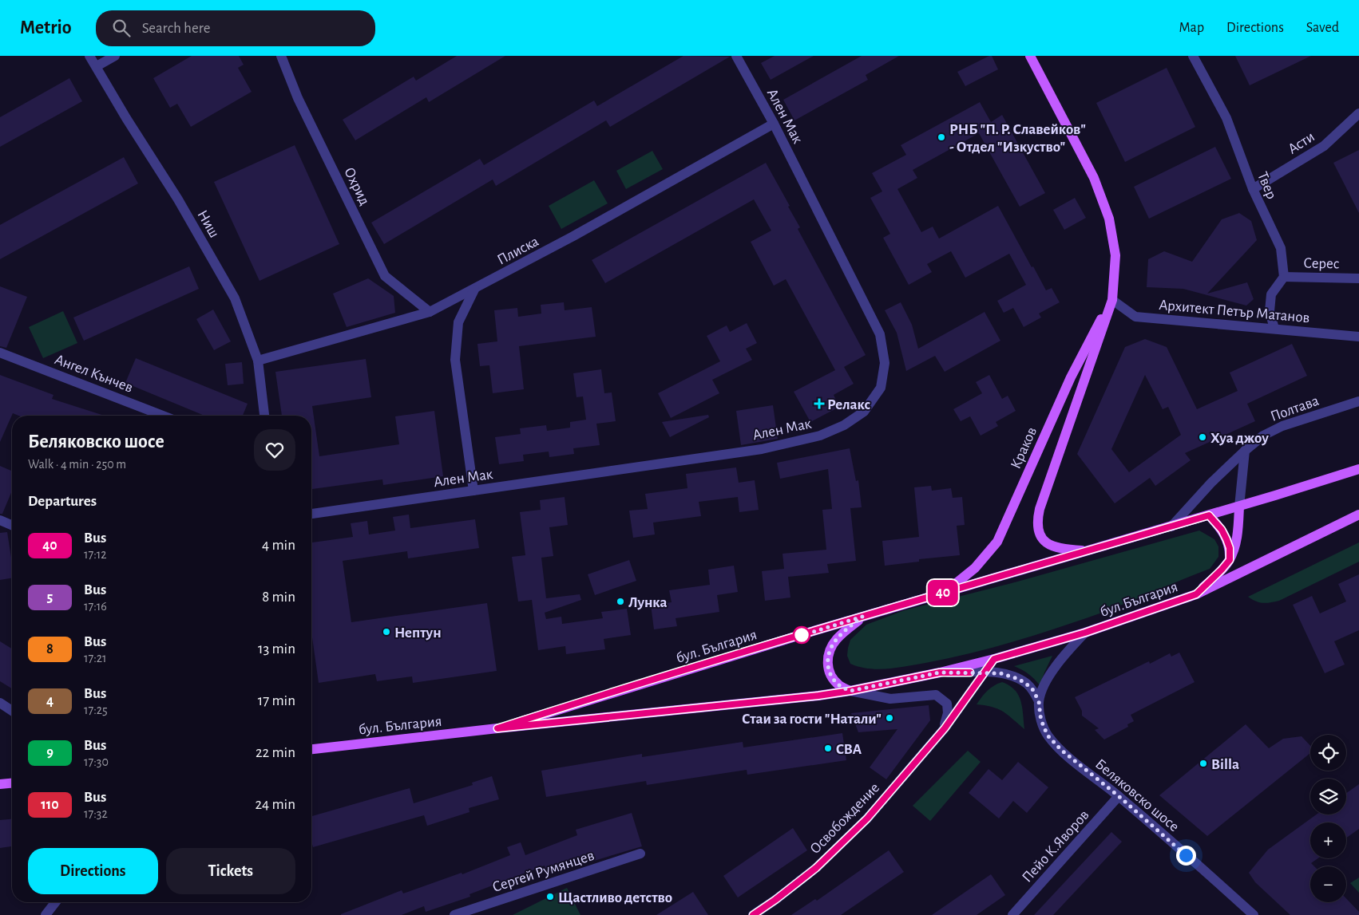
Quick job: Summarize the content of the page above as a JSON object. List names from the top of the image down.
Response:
{
  "streets": {
    "main road": ["Краков", "бул.България", "бул. България"],
    "street": [
      "Ален Мак",
      "Асти",
      "Твер",
      "Охрид",
      "Ниш",
      "Плиска",
      "Серес",
      "Архитект Петър Матанов",
      "Ангел Кънчев",
      "Полтава",
      "Беляковско шосе",
      "Освобождение",
      "Пейо К.Яворов",
      "Сергей Румянцев"
    ]
  },
  "crossings": [
    ["Ален Мак", "Плиска"],
    ["Асти", "Твер"],
    ["Твер", "Серес"],
    ["Охрид", "Плиска"],
    ["Ниш", "Плиска"],
    ["Архитект Петър Матанов", "Краков"],
    ["Краков", "бул. България"],
    ["бул.България", "бул. България"],
    ["бул.България", "Беляковско шосе"],
    ["бул.България", "Освобождение"],
    ["бул. България", "Беляковско шосе"],
    ["Беляковско шосе", "Освобождение"],
    ["Беляковско шосе", "Пейо К.Яворов"]
  ],
  "places": {
    "other": [
      "РНБ \"П. Р. Славейков\" - Отдел \"Изкуство\"",
      "Хуа джоу",
      "Лунка",
      "Нептун",
      "Стаи за гости \"Натали\"",
      "CBA",
      "Billa",
      "Щастливо детство"
    ],
    "health": ["Релакс"]
  },
  "lines": ["bus line 40"],
  "page": {
    "header": "Metrio",
    "search": "Search here",
    "nav": ["Map", "Directions", "Saved"],
    "on_map": "40",
    "heading": [
      ["Беляковско шосе", "Walk · 4 min · 250 m"],
      "Departures"
    ],
    "list": [
      {
        "mark": "40",
        "name": "Bus",
        "note": "17:12",
        "value": "4 min"
      },
      {
        "mark": "5",
        "name": "Bus",
        "note": "17:16",
        "value": "8 min"
      },
      {
        "mark": "8",
        "name": "Bus",
        "note": "17:21",
        "value": "13 min"
      },
      {
        "mark": "4",
        "name": "Bus",
        "note": "17:25",
        "value": "17 min"
      },
      {
        "mark": "9",
        "name": "Bus",
        "note": "17:30",
        "value": "22 min"
      },
      {
        "mark": "110",
        "name": "Bus",
        "note": "17:32",
        "value": "24 min"
      }
    ],
    "map_buttons": ["+", "−"],
    "buttons": ["Directions", "Tickets"]
  }
}
